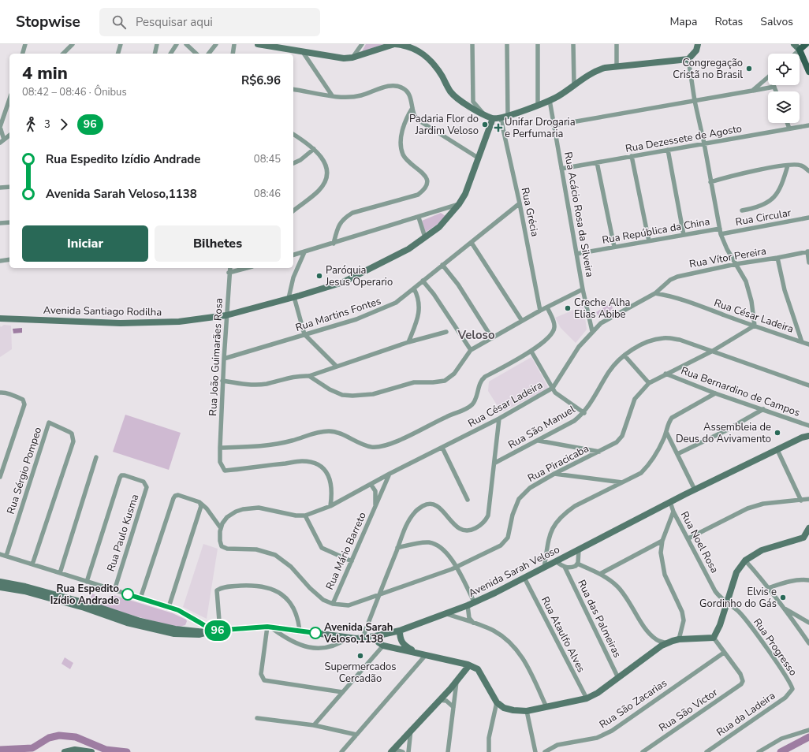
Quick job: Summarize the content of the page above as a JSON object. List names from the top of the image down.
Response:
{
  "streets": {
    "main road": ["Avenida Santiago Rodilha", "Avenida Sarah Veloso"],
    "street": [
      "Rua Dezessete de Agosto",
      "Rua Grécia",
      "Rua Acácio Rosa da Silveira",
      "Rua Circular",
      "Rua República da China",
      "Rua Vítor Pereira",
      "Rua Martins Fontes",
      "Rua César Ladeira",
      "Rua João Guimarães Rosa",
      "Rua Bernardino de Campos",
      "Rua São Manuel",
      "Rua Piracicaba",
      "Rua Sérgio Pompeo",
      "Rua Paulo Kusma",
      "Rua Noel Rosa",
      "Rua Mário Barreto",
      "Rua das Palmeiras",
      "Rua Ataulfo Alves",
      "Rua Progresso",
      "Rua São Zacarias",
      "Rua São Victor",
      "Rua da Ladeira"
    ]
  },
  "crossings": [
    ["Rua Dezessete de Agosto", "Rua Acácio Rosa da Silveira"],
    ["Rua Grécia", "Rua Martins Fontes"],
    ["Rua Acácio Rosa da Silveira", "Rua República da China"],
    ["Rua Acácio Rosa da Silveira", "Rua César Ladeira"],
    ["Rua Vítor Pereira", "Rua César Ladeira"],
    ["Avenida Santiago Rodilha", "Rua João Guimarães Rosa"],
    ["Rua Martins Fontes", "Rua João Guimarães Rosa"],
    ["Rua César Ladeira", "Rua João Guimarães Rosa"],
    ["Rua César Ladeira", "Rua Piracicaba"],
    ["Rua César Ladeira", "Rua Mário Barreto"],
    ["Rua Bernardino de Campos", "Rua Piracicaba"],
    ["Rua São Manuel", "Rua Piracicaba"],
    ["Rua Piracicaba", "Rua Mário Barreto"],
    ["Rua Noel Rosa", "Avenida Sarah Veloso"],
    ["Rua Noel Rosa", "Rua Progresso"],
    ["Avenida Sarah Veloso", "Rua Ataulfo Alves"],
    ["Rua Progresso", "Rua da Ladeira"],
    ["Rua São Zacarias", "Rua São Victor"]
  ],
  "districts": ["Veloso"],
  "places": {
    "other": [
      "Congregação Cristã no Brasil",
      "Padaria Flor do Jardim Veloso",
      "Paróquia Jesus Operario",
      "Creche Alha Elias Abibe",
      "Assembleia de Deus do Avivamento",
      "Rua Espedito Izídio Andrade",
      "Elvis e Gordinho do Gás",
      "Avenida Sarah Veloso,1138",
      "Supermercados Cercadão"
    ],
    "health": ["Unifar Drogaria e Perfumaria"]
  },
  "lines": ["bus line 96"],
  "page": {
    "header": "Stopwise",
    "search": "Pesquisar aqui",
    "nav": ["Mapa", "Rotas", "Salvos"],
    "on_map": "96",
    "heading": ["4 min", "08:42 – 08:46 · Ônibus", "R$6.96"],
    "legs": ["3", "96"],
    "list": [
      {
        "name": "Rua Espedito Izídio Andrade",
        "value": "08:45"
      },
      {
        "name": "Avenida Sarah Veloso,1138",
        "value": "08:46"
      }
    ],
    "buttons": ["Iniciar", "Bilhetes"]
  }
}
